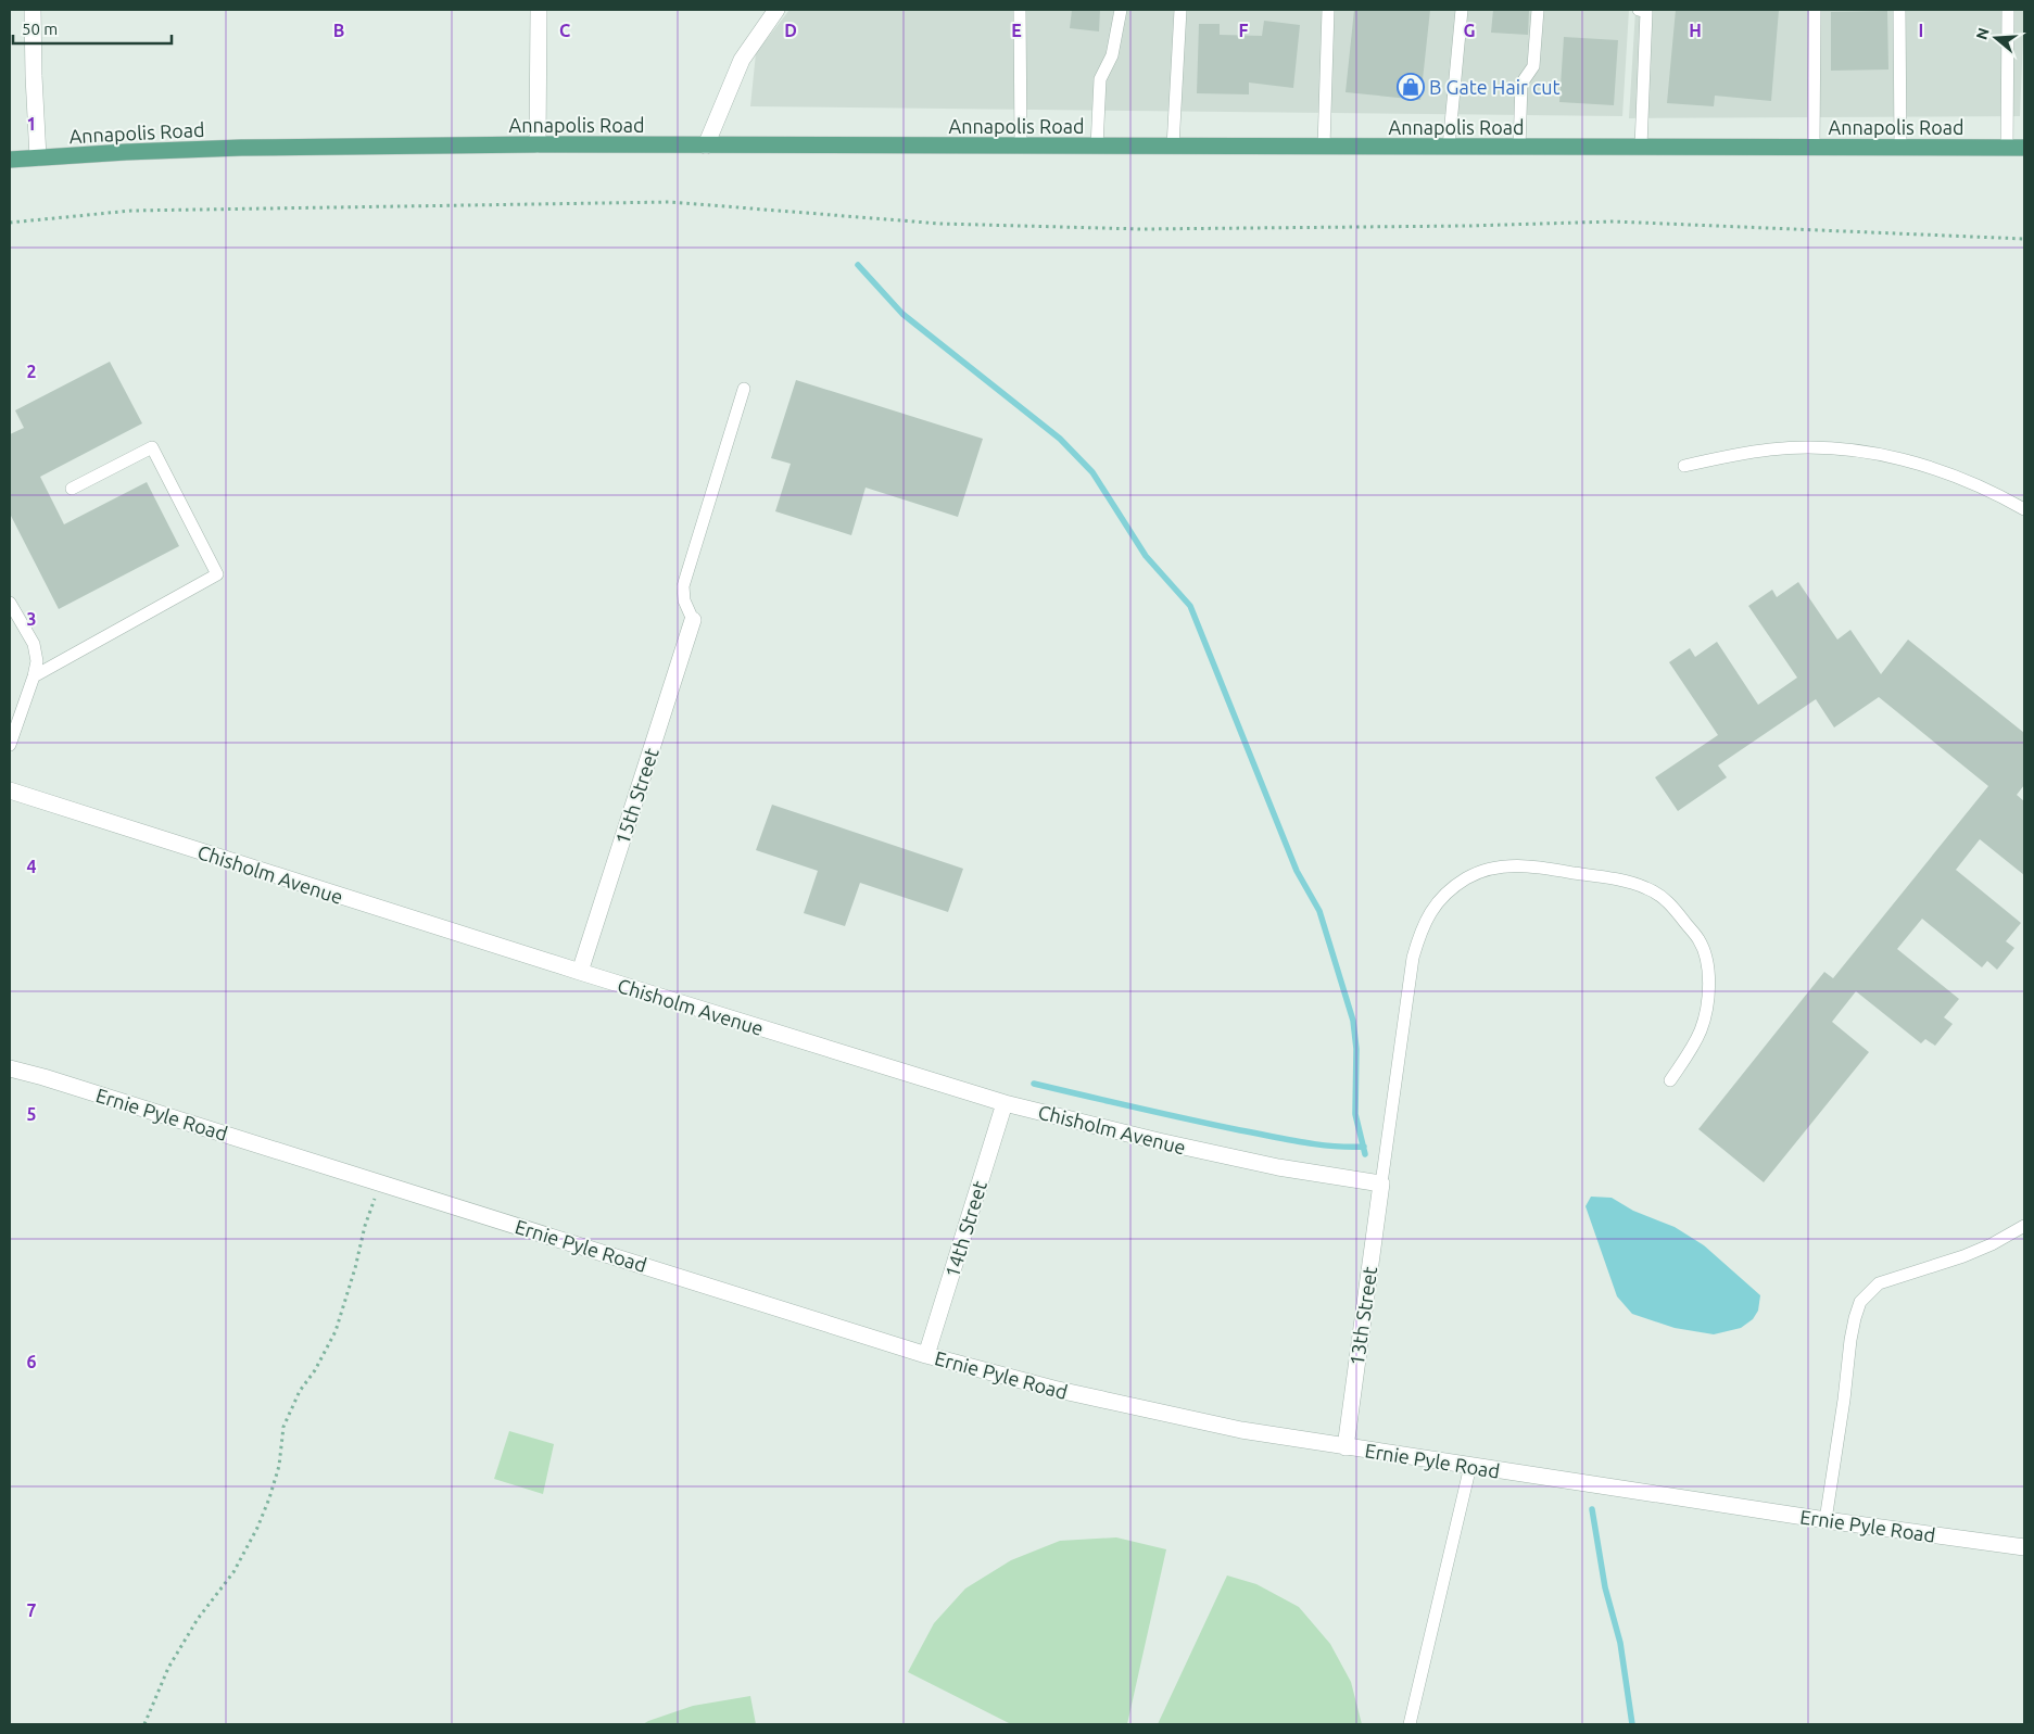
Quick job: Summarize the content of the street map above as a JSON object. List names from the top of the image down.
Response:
{
  "streets": {
    "main road": ["Annapolis Road"],
    "street": [
      "15th Street",
      "Chisholm Avenue",
      "Ernie Pyle Road",
      "14th Street",
      "13th Street"
    ]
  },
  "crossings": [
    ["15th Street", "Chisholm Avenue"],
    ["Chisholm Avenue", "14th Street"],
    ["Chisholm Avenue", "13th Street"],
    ["Ernie Pyle Road", "14th Street"],
    ["Ernie Pyle Road", "13th Street"]
  ],
  "places": {
    "shop": ["B Gate Hair cut"]
  },
  "scale_bar": "50 m",
  "north": "left",
  "grid": {
    "columns": [
      "B",
      "C",
      "D",
      "E",
      "F",
      "G",
      "H",
      "I"
    ],
    "rows": [
      "1",
      "2",
      "3",
      "4",
      "5",
      "6",
      "7"
    ]
  }
}
